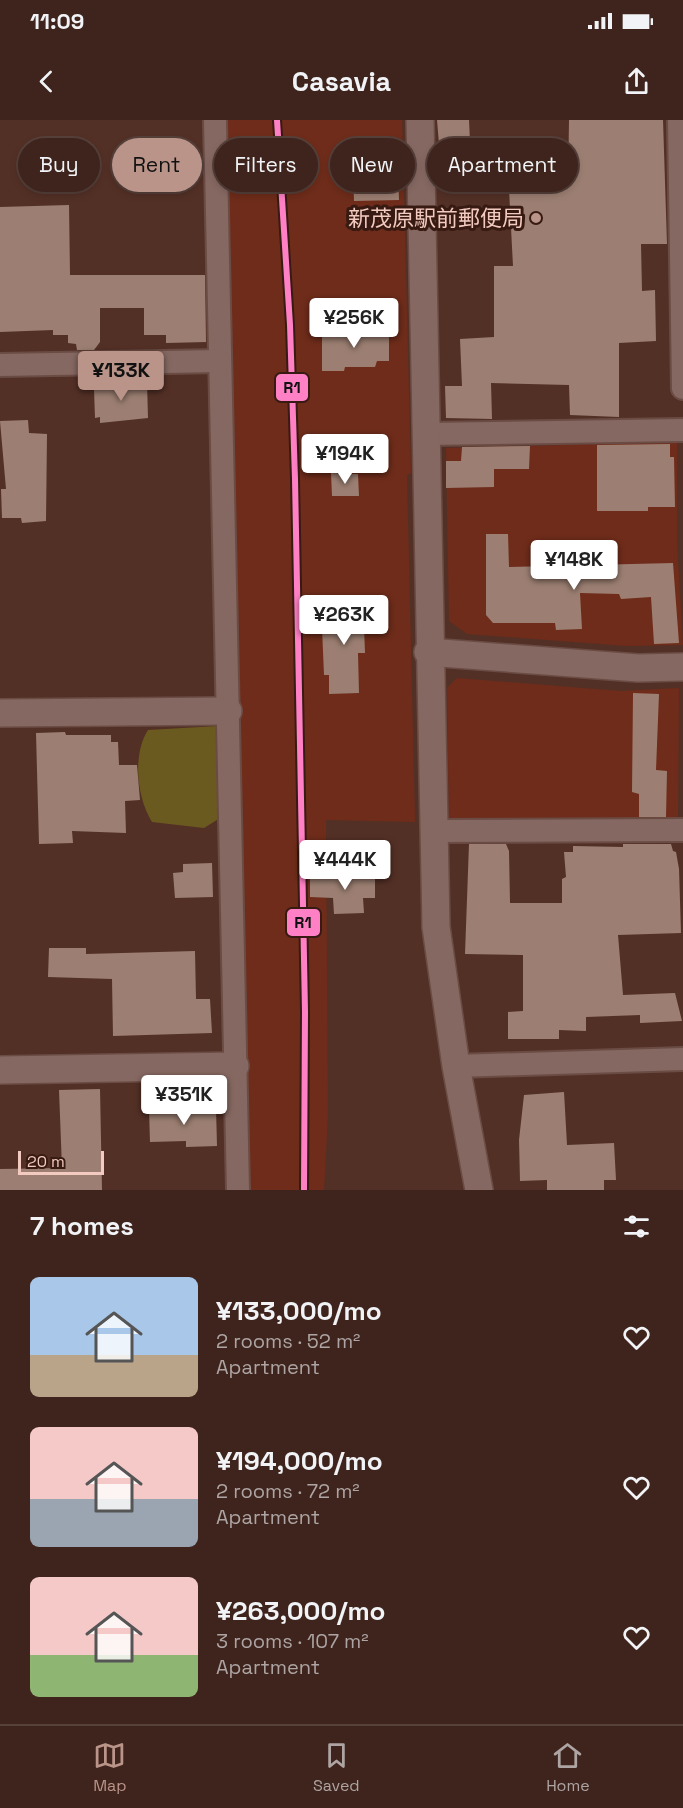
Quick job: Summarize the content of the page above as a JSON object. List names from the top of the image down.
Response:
{
  "places": ["新茂原駅前郵便局"],
  "lines": ["transit line R1"],
  "scale_bar": "20 m",
  "page": {
    "status": "11:09",
    "header": "Casavia",
    "chip": [
      "Buy",
      "Rent",
      "Filters",
      "New",
      "Apartment"
    ],
    "price": [
      "¥256K",
      "¥133K",
      "¥194K",
      "¥148K",
      "¥263K",
      "¥444K",
      "¥351K"
    ],
    "scale": "20 m",
    "heading": "7 homes",
    "list": [
      {
        "name": "¥133,000/mo",
        "note": "2 rooms · 52 m² · Apartment"
      },
      {
        "name": "¥194,000/mo",
        "note": "2 rooms · 72 m² · Apartment"
      },
      {
        "name": "¥263,000/mo",
        "note": "3 rooms · 107 m² · Apartment"
      }
    ],
    "tabs": ["Map", "Saved", "Home"]
  }
}
